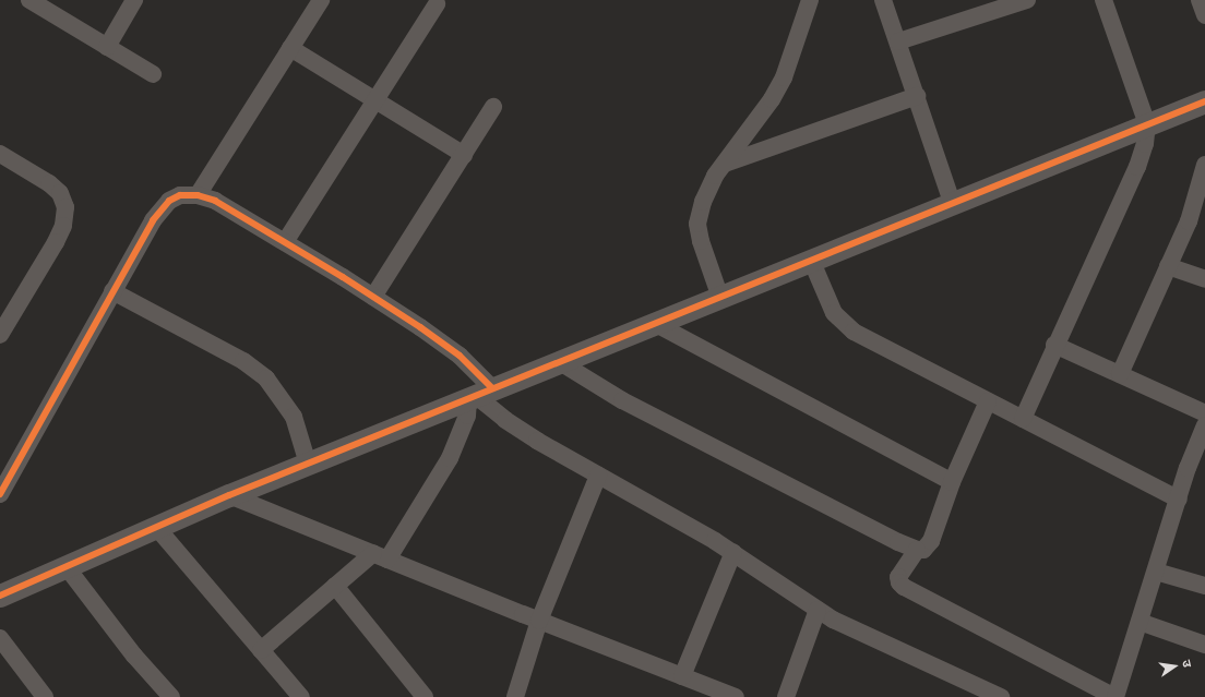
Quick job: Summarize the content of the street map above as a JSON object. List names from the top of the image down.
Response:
{
  "north": "right"
}
